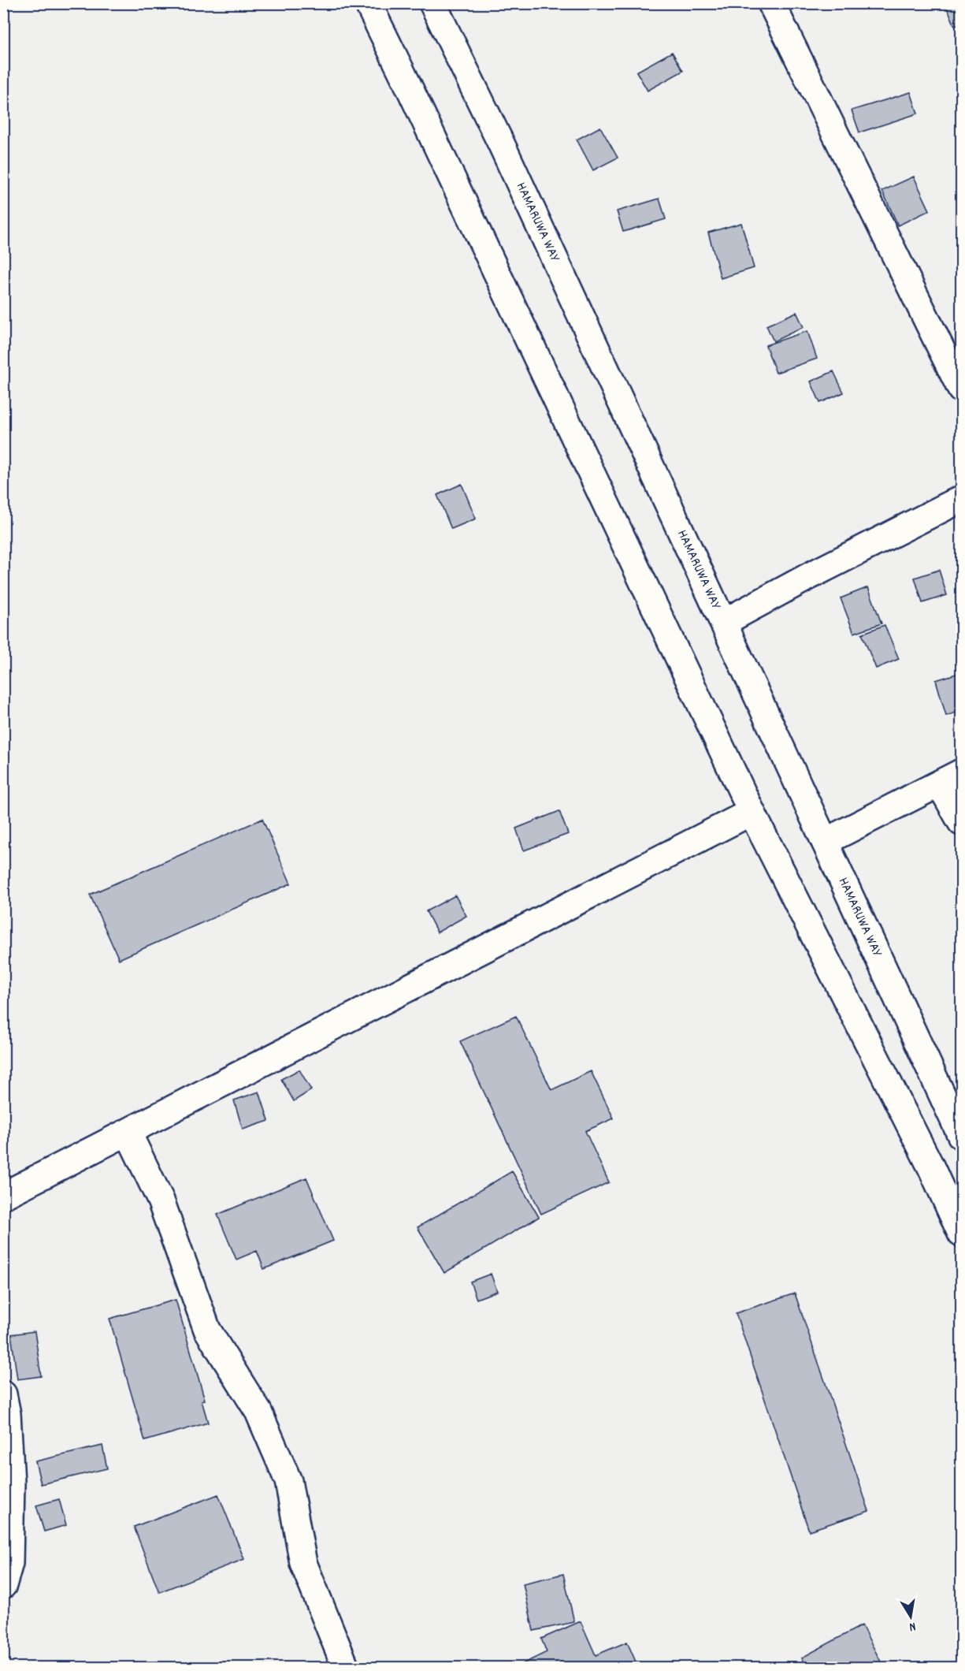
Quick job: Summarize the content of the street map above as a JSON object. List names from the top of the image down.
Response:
{
  "streets": {
    "main road": ["HAMARUWA WAY"]
  },
  "north": "bottom"
}
